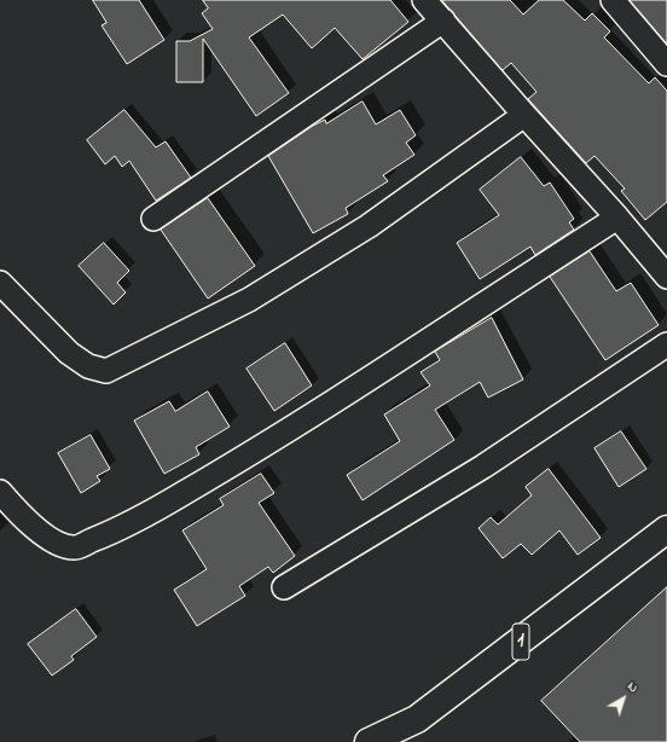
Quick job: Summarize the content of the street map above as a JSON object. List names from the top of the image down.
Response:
{
  "streets": {
    "highway": ["1"]
  },
  "north": "top right"
}
